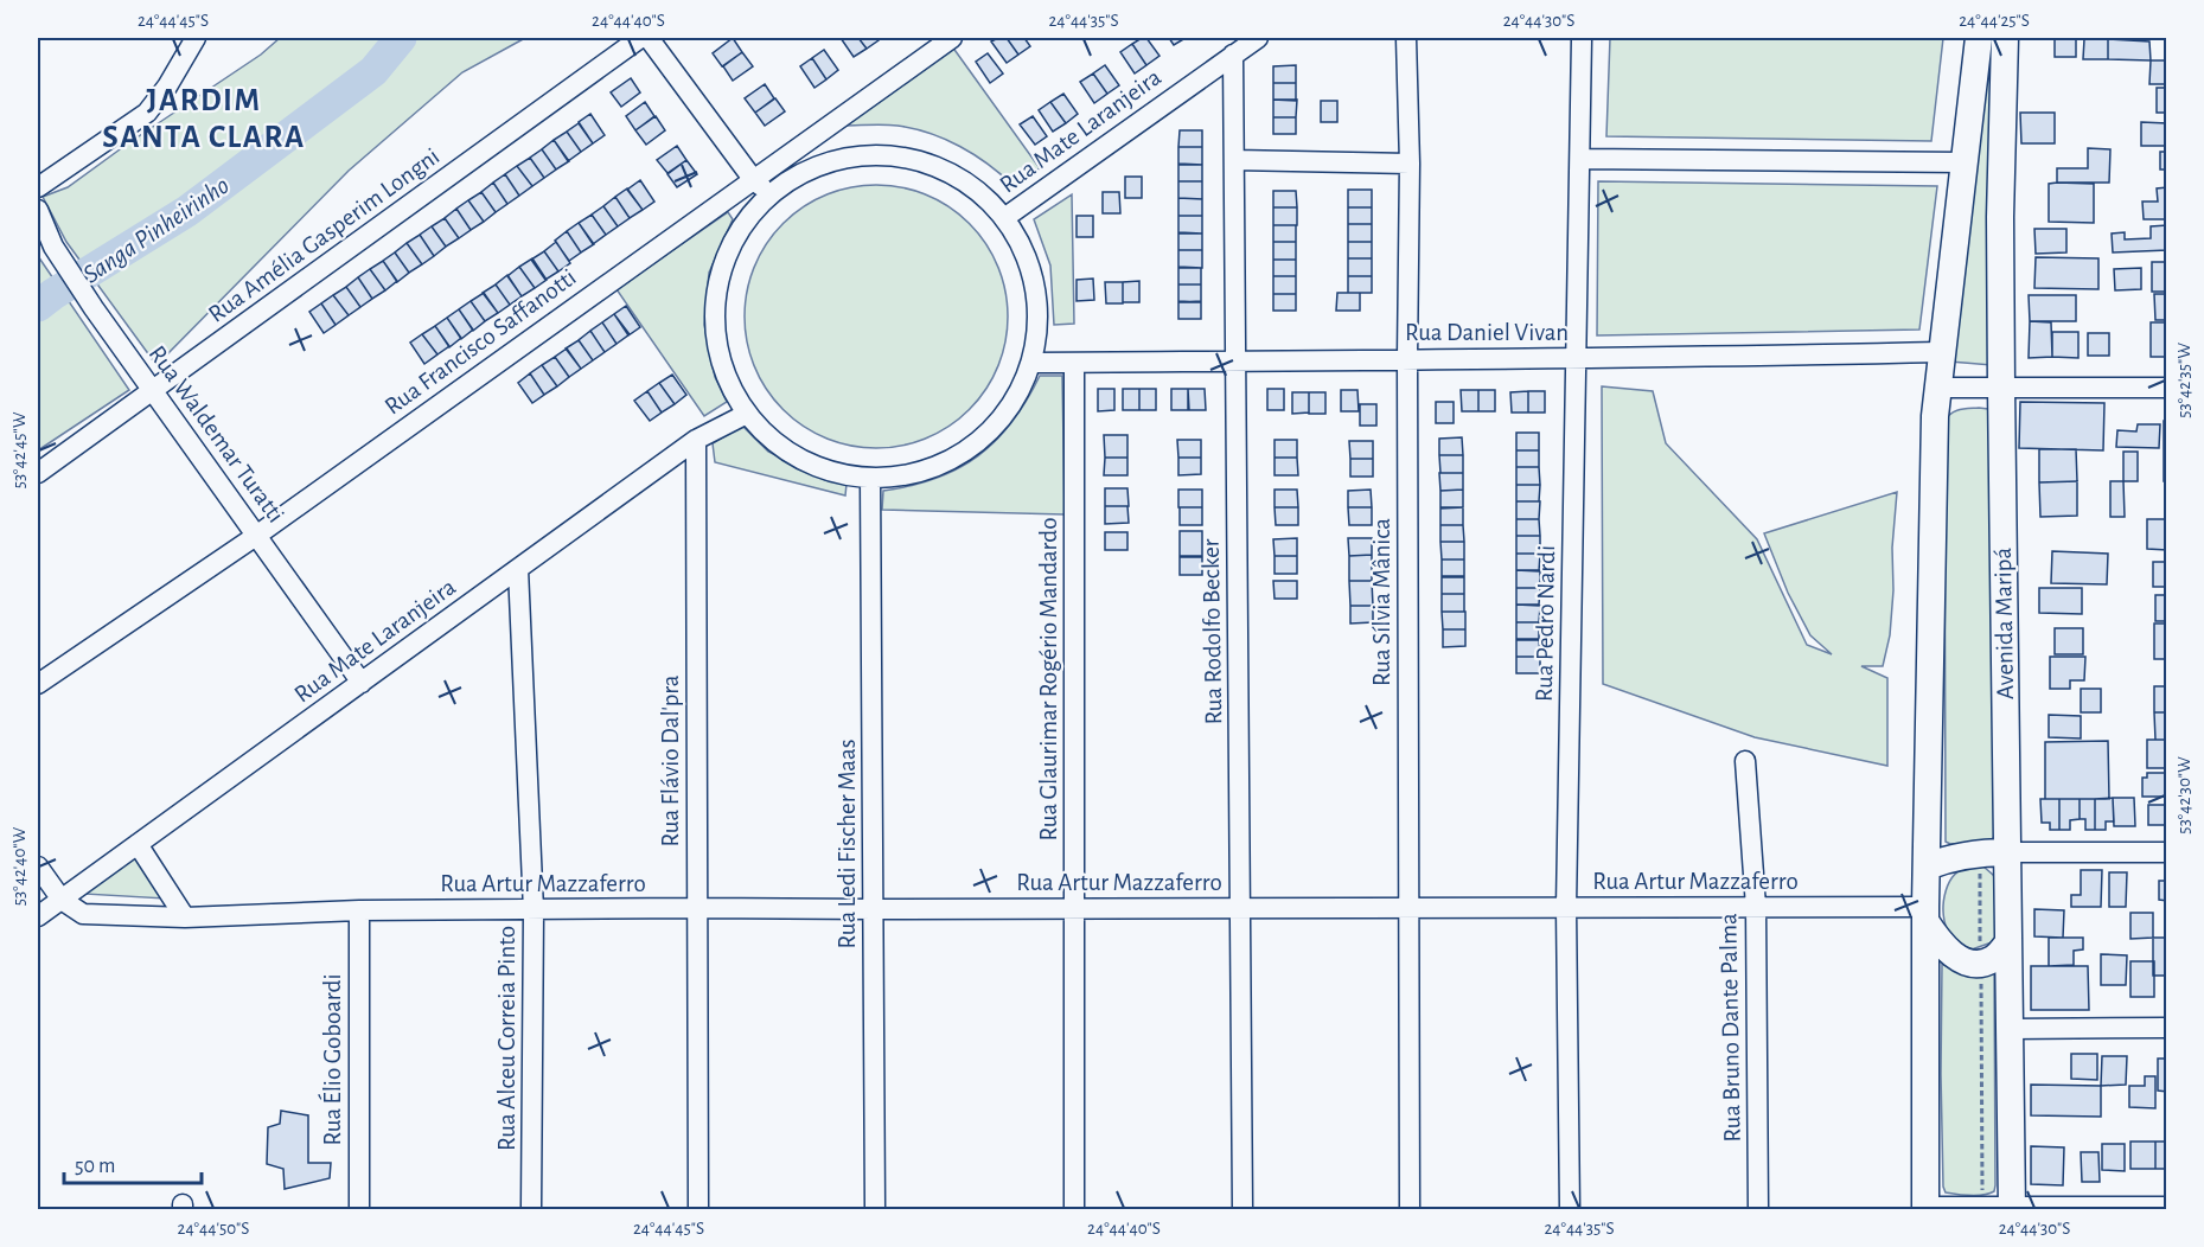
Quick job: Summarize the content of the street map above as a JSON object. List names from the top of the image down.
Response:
{
  "streets": {
    "main road": ["Avenida Maripá"],
    "street": [
      "Rua Mate Laranjeira",
      "Rua Amélia Gasperim Longni",
      "Rua Daniel Vivan",
      "Rua Francisco Saffanotti",
      "Rua Waldemar Turatti",
      "Rua Sílvia Mânica",
      "Rua Pedro Nardi",
      "Rua Rodolfo Becker",
      "Rua Glaurimar Rogério Mandardo",
      "Rua Flávio Dal'pra",
      "Rua Ledi Fischer Maas",
      "Rua Artur Mazzaferro",
      "Rua Bruno Dante Palma",
      "Rua Alceu Correia Pinto",
      "Rua Élio Goboardi"
    ]
  },
  "crossings": [
    ["Rua Mate Laranjeira", "Rua Waldemar Turatti"],
    ["Rua Mate Laranjeira", "Rua Rodolfo Becker"],
    ["Rua Mate Laranjeira", "Rua Flávio Dal'pra"],
    ["Rua Mate Laranjeira", "Rua Artur Mazzaferro"],
    ["Rua Mate Laranjeira", "Rua Alceu Correia Pinto"],
    ["Rua Amélia Gasperim Longni", "Rua Waldemar Turatti"],
    ["Rua Daniel Vivan", "Rua Sílvia Mânica"],
    ["Rua Daniel Vivan", "Rua Pedro Nardi"],
    ["Rua Daniel Vivan", "Rua Rodolfo Becker"],
    ["Rua Daniel Vivan", "Rua Glaurimar Rogério Mandardo"],
    ["Rua Francisco Saffanotti", "Rua Waldemar Turatti"],
    ["Rua Sílvia Mânica", "Rua Artur Mazzaferro"],
    ["Rua Pedro Nardi", "Rua Artur Mazzaferro"],
    ["Avenida Maripá", "Rua Artur Mazzaferro"],
    ["Rua Rodolfo Becker", "Rua Artur Mazzaferro"],
    ["Rua Glaurimar Rogério Mandardo", "Rua Artur Mazzaferro"],
    ["Rua Flávio Dal'pra", "Rua Artur Mazzaferro"],
    ["Rua Ledi Fischer Maas", "Rua Artur Mazzaferro"],
    ["Rua Artur Mazzaferro", "Rua Bruno Dante Palma"],
    ["Rua Artur Mazzaferro", "Rua Alceu Correia Pinto"],
    ["Rua Artur Mazzaferro", "Rua Élio Goboardi"]
  ],
  "districts": ["JARDIM SANTA CLARA"],
  "water": ["Sanga Pinheirinho"],
  "scale_bar": "50 m",
  "coordinates": [
    "24°44'45\"S",
    "24°44'40\"S",
    "24°44'35\"S",
    "24°44'30\"S",
    "24°44'25\"S",
    "53°42'35\"W",
    "53°42'45\"W",
    "53°42'30\"W",
    "53°42'40\"W",
    "24°44'50\"S"
  ]
}
